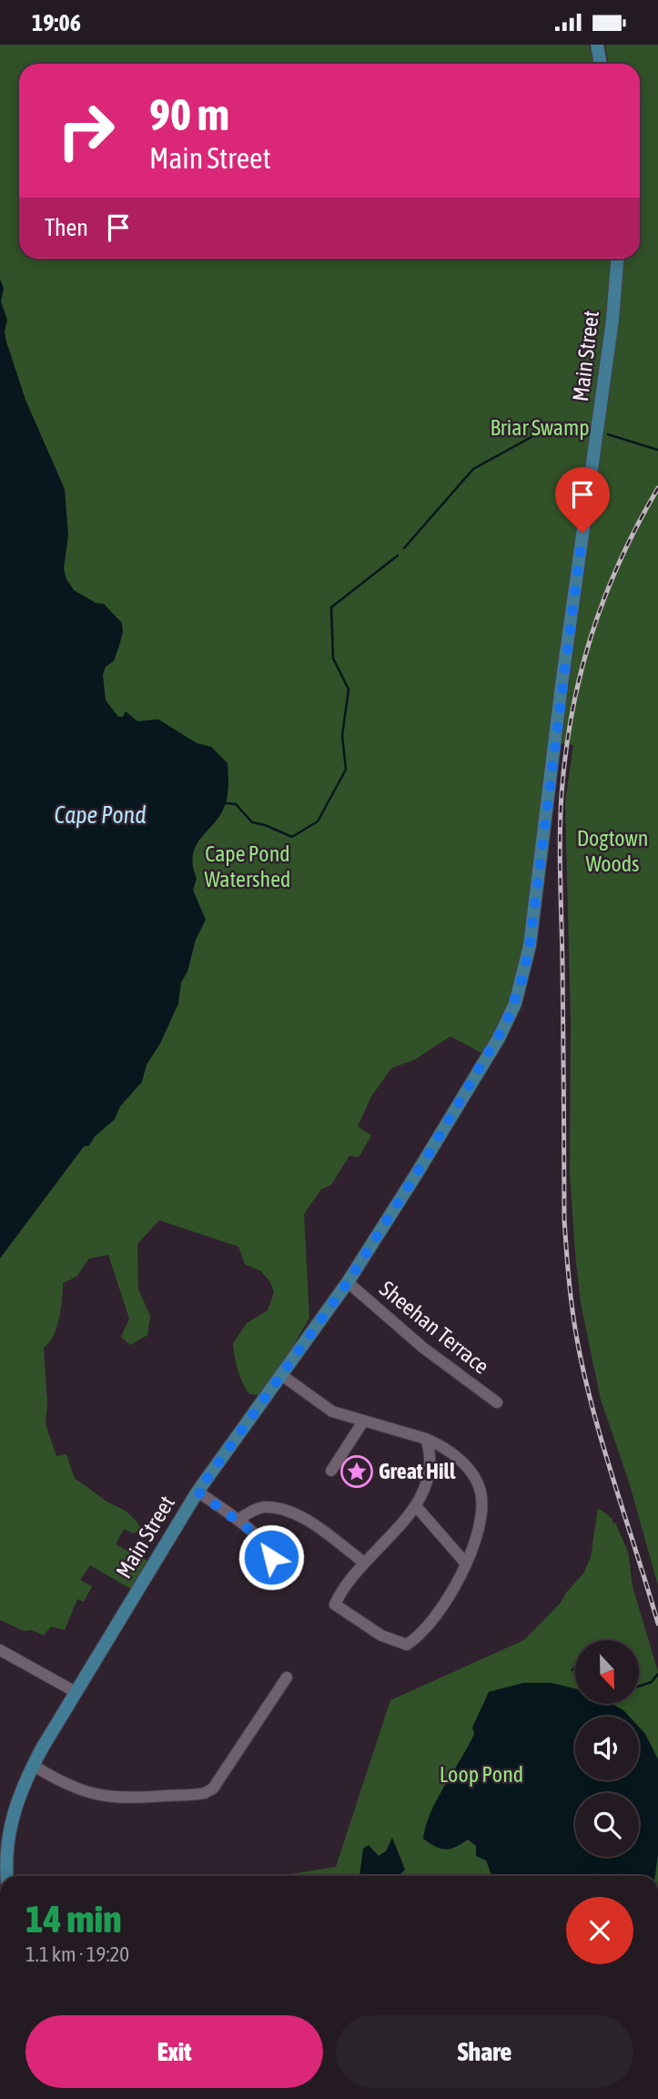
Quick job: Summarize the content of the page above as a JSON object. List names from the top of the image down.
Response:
{
  "streets": {
    "main road": ["Main Street"],
    "street": ["Sheehan Terrace"]
  },
  "crossings": [
    ["Main Street", "Sheehan Terrace"]
  ],
  "water": ["Cape Pond"],
  "parks": [
    "Briar Swamp",
    "Dogtown Woods",
    "Cape Pond Watershed",
    "Loop Pond"
  ],
  "places": {
    "place": ["Great Hill"]
  },
  "north": "bottom",
  "page": {
    "status": "19:06",
    "turn": ["90 m", "Main Street"],
    "then": "Then",
    "heading": ["14 min", "1.1 km · 19:20"],
    "buttons": ["Exit", "Share"]
  }
}
